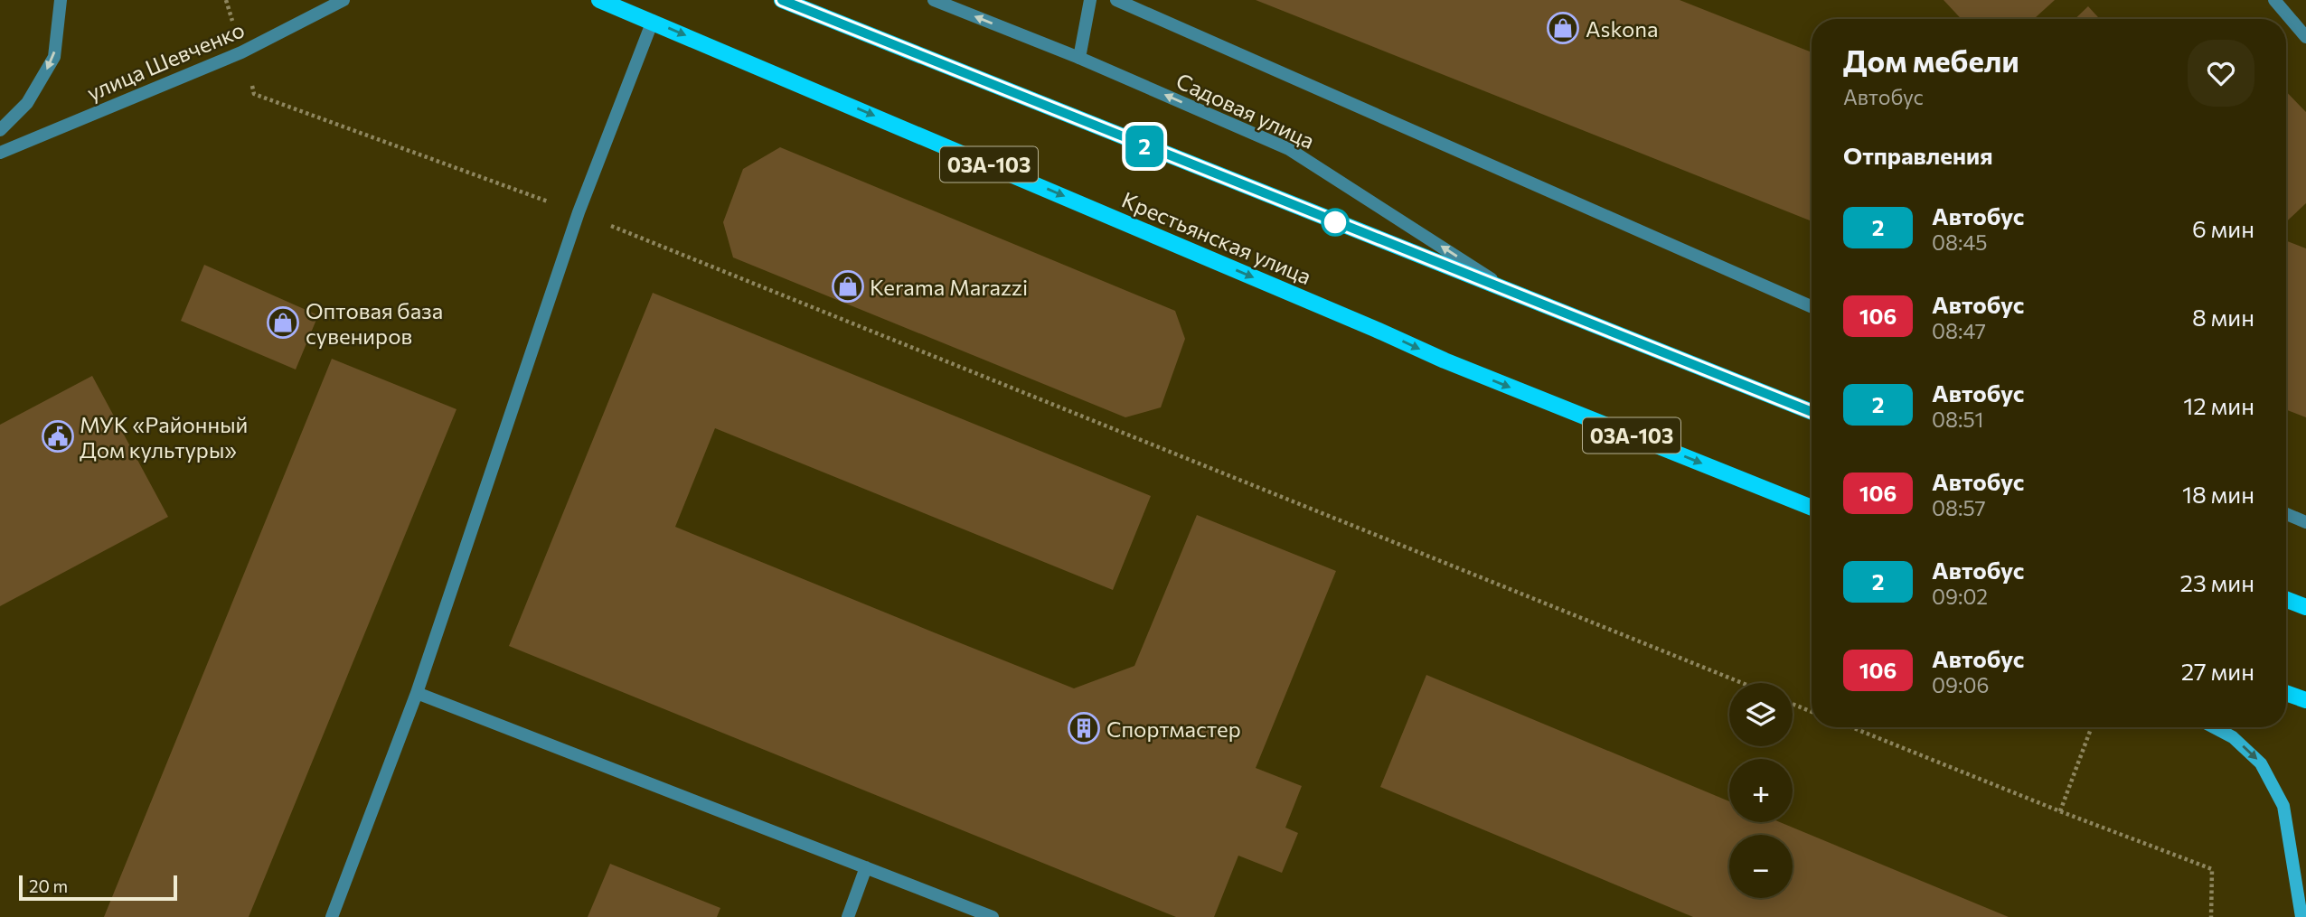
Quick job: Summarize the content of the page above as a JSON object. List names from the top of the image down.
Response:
{
  "streets": {
    "main road": ["03А-103", "Крестьянская улица"],
    "street": ["улица Шевченко", "Садовая улица"]
  },
  "places": {
    "shop": ["Askona", "Kerama Marazzi", "Оптовая база сувениров"],
    "public building": ["МУК «Районный Дом культуры»"],
    "building": ["Спортмастер"]
  },
  "lines": ["bus line 2"],
  "scale_bar": "20 m",
  "page": {
    "on_map": "2",
    "heading": [
      ["Дом мебели", "Автобус"],
      "Отправления"
    ],
    "list": [
      {
        "mark": "2",
        "name": "Автобус",
        "note": "08:45",
        "value": "6 мин"
      },
      {
        "mark": "106",
        "name": "Автобус",
        "note": "08:47",
        "value": "8 мин"
      },
      {
        "mark": "2",
        "name": "Автобус",
        "note": "08:51",
        "value": "12 мин"
      },
      {
        "mark": "106",
        "name": "Автобус",
        "note": "08:57",
        "value": "18 мин"
      },
      {
        "mark": "2",
        "name": "Автобус",
        "note": "09:02",
        "value": "23 мин"
      },
      {
        "mark": "106",
        "name": "Автобус",
        "note": "09:06",
        "value": "27 мин"
      }
    ],
    "map_buttons": ["+", "−"],
    "scale": "20 m"
  }
}
